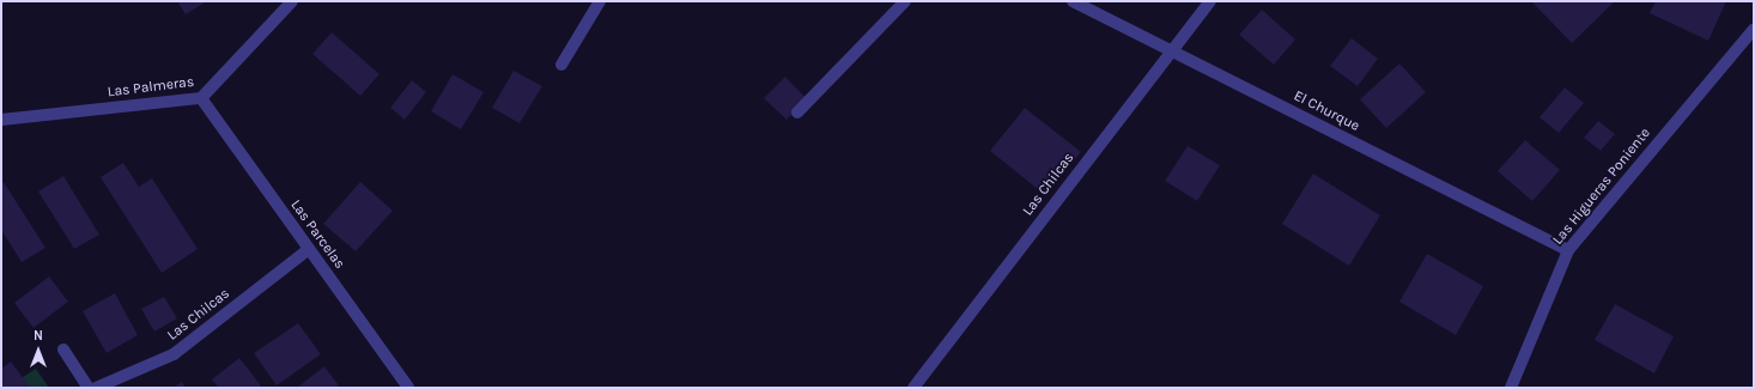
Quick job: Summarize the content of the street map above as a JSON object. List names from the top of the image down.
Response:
{
  "streets": {
    "street": [
      "Las Palmeras",
      "El Churque",
      "Las Chilcas",
      "Las Higueras Poniente",
      "Las Parcelas"
    ]
  },
  "crossings": [
    ["Las Palmeras", "Las Parcelas"],
    ["El Churque", "Las Chilcas"],
    ["El Churque", "Las Higueras Poniente"],
    ["Las Chilcas", "Las Parcelas"]
  ],
  "north": "top"
}
